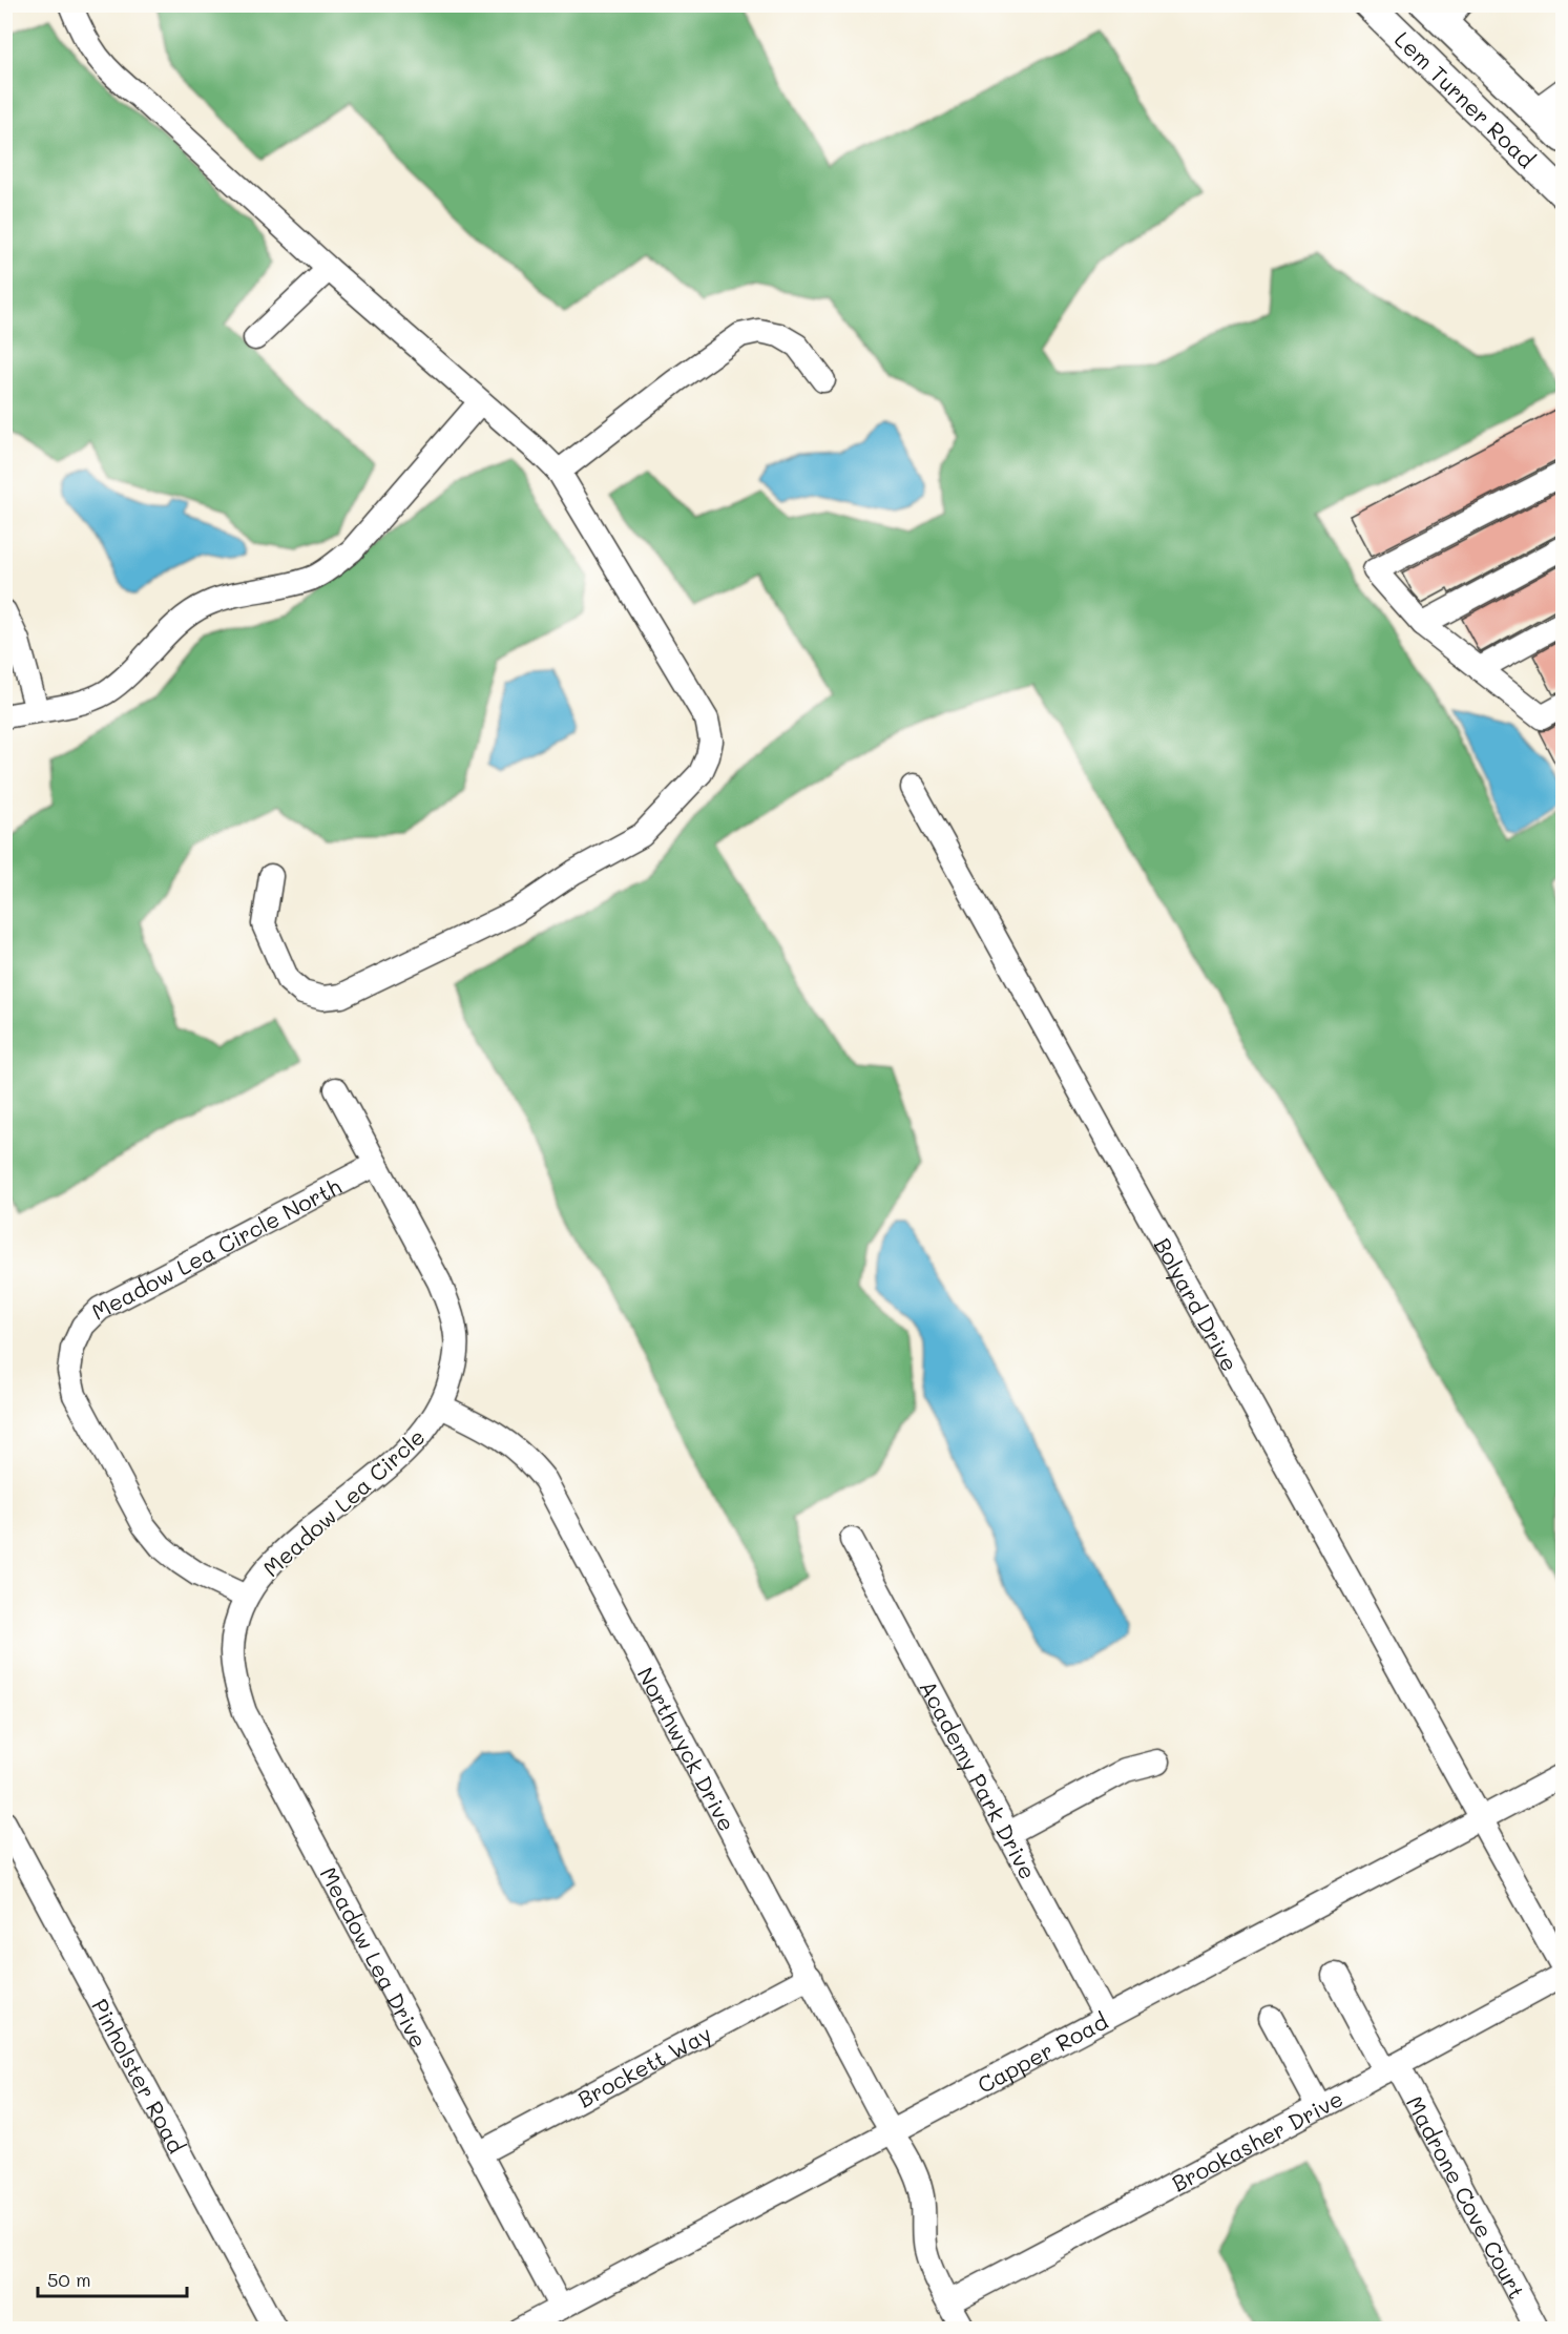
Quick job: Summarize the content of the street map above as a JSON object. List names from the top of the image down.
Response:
{
  "streets": {
    "main road": ["Lem Turner Road"],
    "street": [
      "Meadow Lea Circle North",
      "Bolyard Drive",
      "Meadow Lea Circle",
      "Northwyck Drive",
      "Academy Park Drive",
      "Meadow Lea Drive",
      "Capper Road",
      "Brockett Way",
      "Pinholster Road",
      "Brookasher Drive",
      "Madrone Cove Court"
    ]
  },
  "crossings": [
    ["Meadow Lea Circle North", "Meadow Lea Circle"],
    ["Meadow Lea Circle North", "Meadow Lea Drive"],
    ["Bolyard Drive", "Capper Road"],
    ["Meadow Lea Circle", "Northwyck Drive"],
    ["Meadow Lea Circle", "Meadow Lea Drive"],
    ["Northwyck Drive", "Capper Road"],
    ["Northwyck Drive", "Brockett Way"],
    ["Northwyck Drive", "Brookasher Drive"],
    ["Academy Park Drive", "Capper Road"],
    ["Meadow Lea Drive", "Capper Road"],
    ["Meadow Lea Drive", "Brockett Way"],
    ["Brookasher Drive", "Madrone Cove Court"]
  ],
  "scale_bar": "50 m"
}
